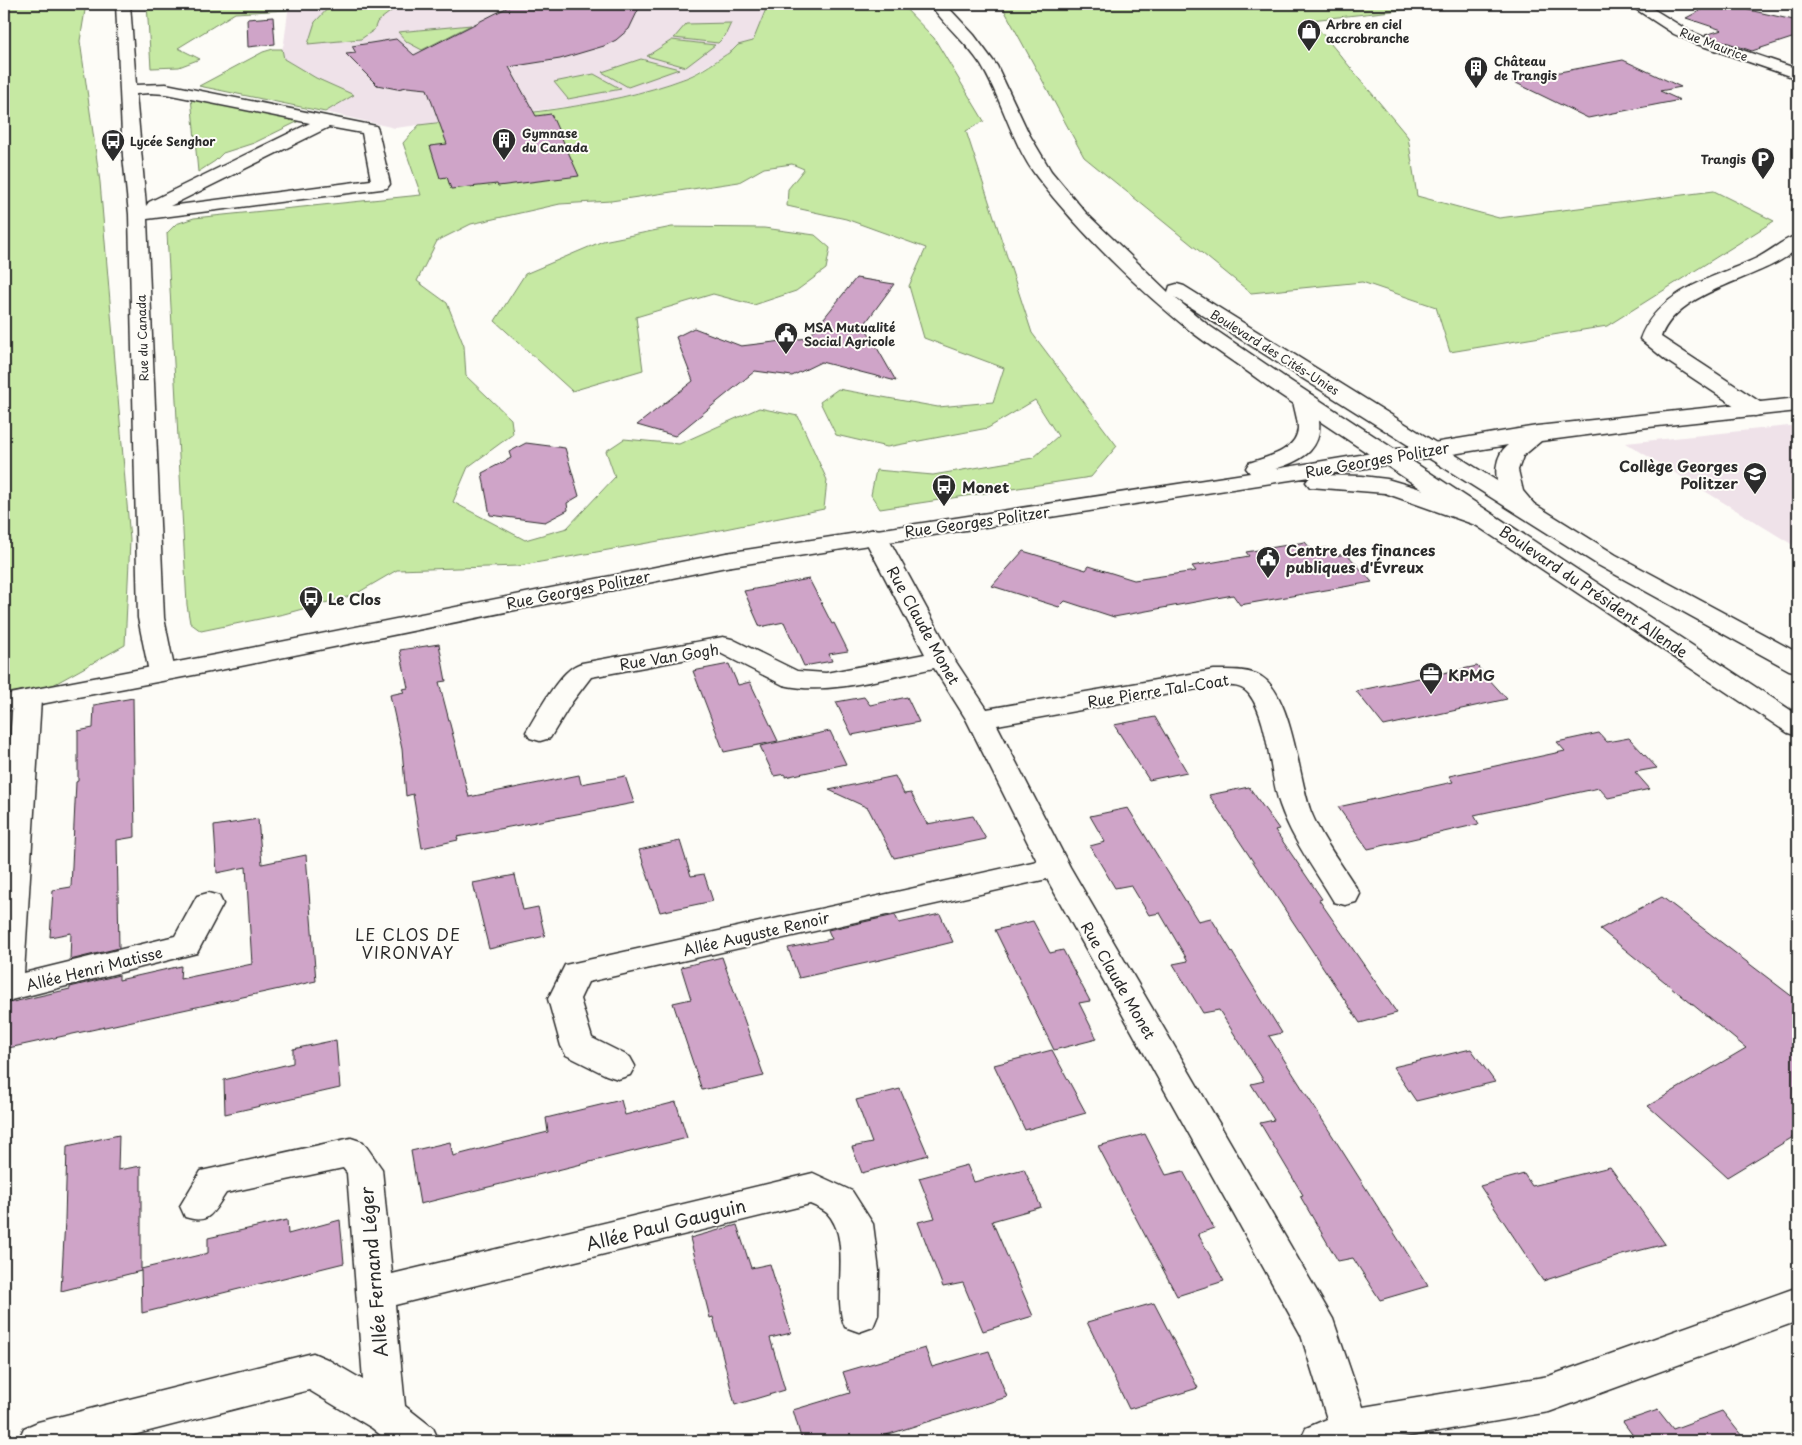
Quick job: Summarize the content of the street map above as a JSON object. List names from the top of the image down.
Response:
{
  "streets": {
    "street": [
      "Rue Maurice",
      "Rue du Canada",
      "Boulevard des Cités-Unies",
      "Rue Georges Politzer",
      "Boulevard du Président Allende",
      "Rue Claude Monet",
      "Rue Van Gogh",
      "Rue Pierre Tal-Coat",
      "Allée Auguste Renoir",
      "Allée Henri Matisse",
      "Allée Paul Gauguin",
      "Allée Fernand Léger"
    ]
  },
  "crossings": [
    ["Rue du Canada", "Rue Georges Politzer"],
    ["Boulevard des Cités-Unies", "Rue Georges Politzer"],
    ["Boulevard des Cités-Unies", "Boulevard du Président Allende"],
    ["Rue Georges Politzer", "Boulevard du Président Allende"],
    ["Rue Georges Politzer", "Rue Claude Monet"],
    ["Rue Georges Politzer", "Allée Henri Matisse"],
    ["Rue Claude Monet", "Rue Van Gogh"],
    ["Rue Claude Monet", "Rue Pierre Tal-Coat"],
    ["Rue Claude Monet", "Allée Auguste Renoir"],
    ["Allée Paul Gauguin", "Allée Fernand Léger"]
  ],
  "districts": ["LE CLOS DE VIRONVAY"],
  "places": {
    "shop": ["Arbre en ciel accrobranche"],
    "building": ["Château de Trangis", "Gymnase du Canada"],
    "bus stop": ["Lycée Senghor", "Monet", "Le Clos"],
    "parking": ["Trangis"],
    "public building": ["MSA Mutualité Social Agricole", "Centre des finances publiques d'Évreux"],
    "school or university": ["Collège Georges Politzer"],
    "office": ["KPMG"]
  }
}
